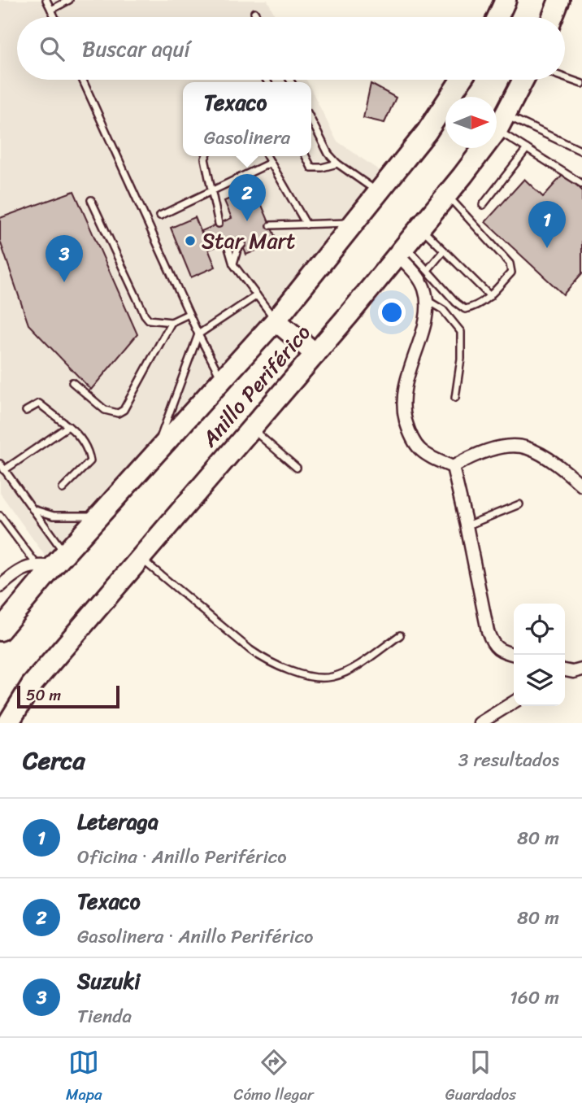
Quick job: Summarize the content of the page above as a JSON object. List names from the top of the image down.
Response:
{
  "streets": {
    "highway": ["Anillo Periférico"]
  },
  "places": ["Star Mart"],
  "scale_bar": "50 m",
  "north": "right",
  "page": {
    "search": "Buscar aquí",
    "popup": ["Texaco", "Gasolinera"],
    "pins": ["2", "1", "3"],
    "scale": "50 m",
    "heading": ["Cerca", "3 resultados"],
    "list": [
      {
        "mark": "1",
        "name": "Leteraga",
        "note": "Oficina · Anillo Periférico",
        "value": "80 m"
      },
      {
        "mark": "2",
        "name": "Texaco",
        "note": "Gasolinera · Anillo Periférico",
        "value": "80 m"
      },
      {
        "mark": "3",
        "name": "Suzuki",
        "note": "Tienda",
        "value": "160 m"
      }
    ],
    "nav": ["Mapa", "Cómo llegar", "Guardados"]
  }
}
